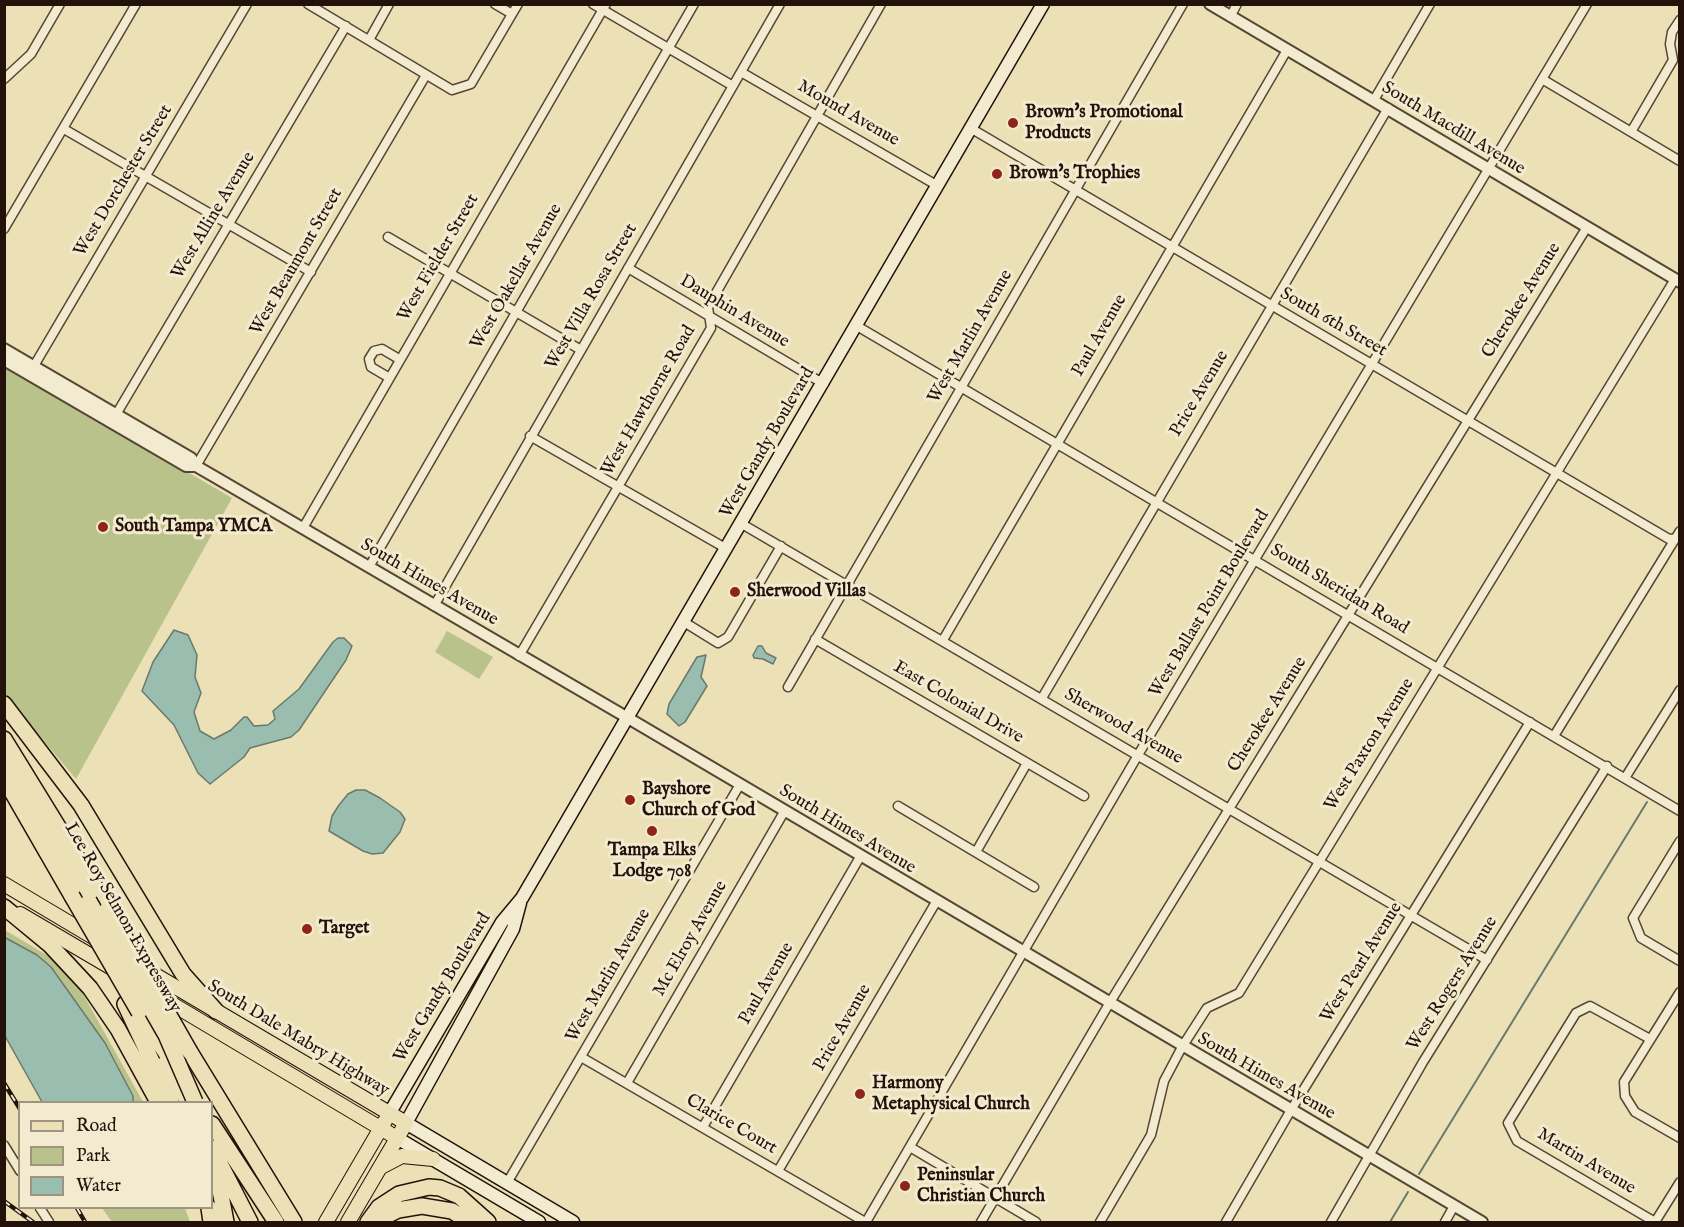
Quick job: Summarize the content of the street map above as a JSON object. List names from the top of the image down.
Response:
{
  "streets": {
    "highway": ["Lee Roy Selmon Expressway"],
    "main road": ["West Gandy Boulevard", "South Dale Mabry Highway"],
    "street": [
      "Mound Avenue",
      "South Macdill Avenue",
      "West Dorchester Street",
      "West Alline Avenue",
      "West Fielder Street",
      "West Beaumont Street",
      "West Oakellar Avenue",
      "West Villa Rosa Street",
      "Cherokee Avenue",
      "Dauphin Avenue",
      "South 6th Street",
      "Paul Avenue",
      "West Marlin Avenue",
      "Price Avenue",
      "West Hawthorne Road",
      "South Himes Avenue",
      "South Sheridan Road",
      "West Ballast Point Boulevard",
      "East Colonial Drive",
      "Sherwood Avenue",
      "West Paxton Avenue",
      "Mc Elroy Avenue",
      "West Pearl Avenue",
      "West Rogers Avenue",
      "Clarice Court",
      "Martin Avenue"
    ]
  },
  "crossings": [
    ["Mound Avenue", "West Villa Rosa Street"],
    ["Mound Avenue", "West Hawthorne Road"],
    ["Mound Avenue", "West Gandy Boulevard"],
    ["South Macdill Avenue", "Cherokee Avenue"],
    ["South Macdill Avenue", "Paul Avenue"],
    ["South Macdill Avenue", "Price Avenue"],
    ["South Macdill Avenue", "West Ballast Point Boulevard"],
    ["South Macdill Avenue", "West Paxton Avenue"],
    ["West Dorchester Street", "South Himes Avenue"],
    ["West Alline Avenue", "South Himes Avenue"],
    ["West Fielder Street", "South Himes Avenue"],
    ["West Beaumont Street", "South Himes Avenue"],
    ["West Oakellar Avenue", "South Himes Avenue"],
    ["West Villa Rosa Street", "Dauphin Avenue"],
    ["West Villa Rosa Street", "South Himes Avenue"],
    ["Cherokee Avenue", "South 6th Street"],
    ["Cherokee Avenue", "South Himes Avenue"],
    ["Cherokee Avenue", "South Sheridan Road"],
    ["Cherokee Avenue", "Sherwood Avenue"],
    ["Dauphin Avenue", "West Hawthorne Road"],
    ["Dauphin Avenue", "West Gandy Boulevard"],
    ["South 6th Street", "Paul Avenue"],
    ["South 6th Street", "West Marlin Avenue"],
    ["South 6th Street", "Price Avenue"],
    ["South 6th Street", "West Gandy Boulevard"],
    ["South 6th Street", "West Ballast Point Boulevard"],
    ["South 6th Street", "West Paxton Avenue"],
    ["Paul Avenue", "South Himes Avenue"],
    ["Paul Avenue", "South Sheridan Road"],
    ["Paul Avenue", "Sherwood Avenue"],
    ["Paul Avenue", "Clarice Court"],
    ["West Marlin Avenue", "South Himes Avenue"],
    ["West Marlin Avenue", "South Sheridan Road"],
    ["West Marlin Avenue", "East Colonial Drive"],
    ["West Marlin Avenue", "Sherwood Avenue"],
    ["West Marlin Avenue", "South Dale Mabry Highway"],
    ["West Marlin Avenue", "Clarice Court"],
    ["Price Avenue", "South Himes Avenue"],
    ["Price Avenue", "South Sheridan Road"],
    ["Price Avenue", "Sherwood Avenue"],
    ["Price Avenue", "Clarice Court"],
    ["West Hawthorne Road", "South Himes Avenue"],
    ["West Gandy Boulevard", "South Himes Avenue"],
    ["West Gandy Boulevard", "South Sheridan Road"],
    ["West Gandy Boulevard", "Sherwood Avenue"],
    ["West Gandy Boulevard", "South Dale Mabry Highway"],
    ["South Himes Avenue", "West Ballast Point Boulevard"],
    ["South Himes Avenue", "West Paxton Avenue"],
    ["South Himes Avenue", "Mc Elroy Avenue"],
    ["South Himes Avenue", "West Pearl Avenue"],
    ["South Himes Avenue", "West Rogers Avenue"],
    ["South Sheridan Road", "West Ballast Point Boulevard"],
    ["South Sheridan Road", "West Paxton Avenue"],
    ["South Sheridan Road", "West Pearl Avenue"],
    ["South Sheridan Road", "West Rogers Avenue"],
    ["West Ballast Point Boulevard", "Sherwood Avenue"],
    ["West Ballast Point Boulevard", "Clarice Court"],
    ["Sherwood Avenue", "West Paxton Avenue"],
    ["Sherwood Avenue", "West Pearl Avenue"],
    ["Sherwood Avenue", "West Rogers Avenue"],
    ["Mc Elroy Avenue", "Clarice Court"]
  ],
  "places": [
    "Brown's Promotional Products",
    "Brown's Trophies",
    "South Tampa YMCA",
    "Sherwood Villas",
    "Bayshore Church of God",
    "Tampa Elks Lodge 708",
    "Target",
    "Harmony Metaphysical Church",
    "Peninsular Christian Church"
  ],
  "legend": ["Road", "Park", "Water"]
}
